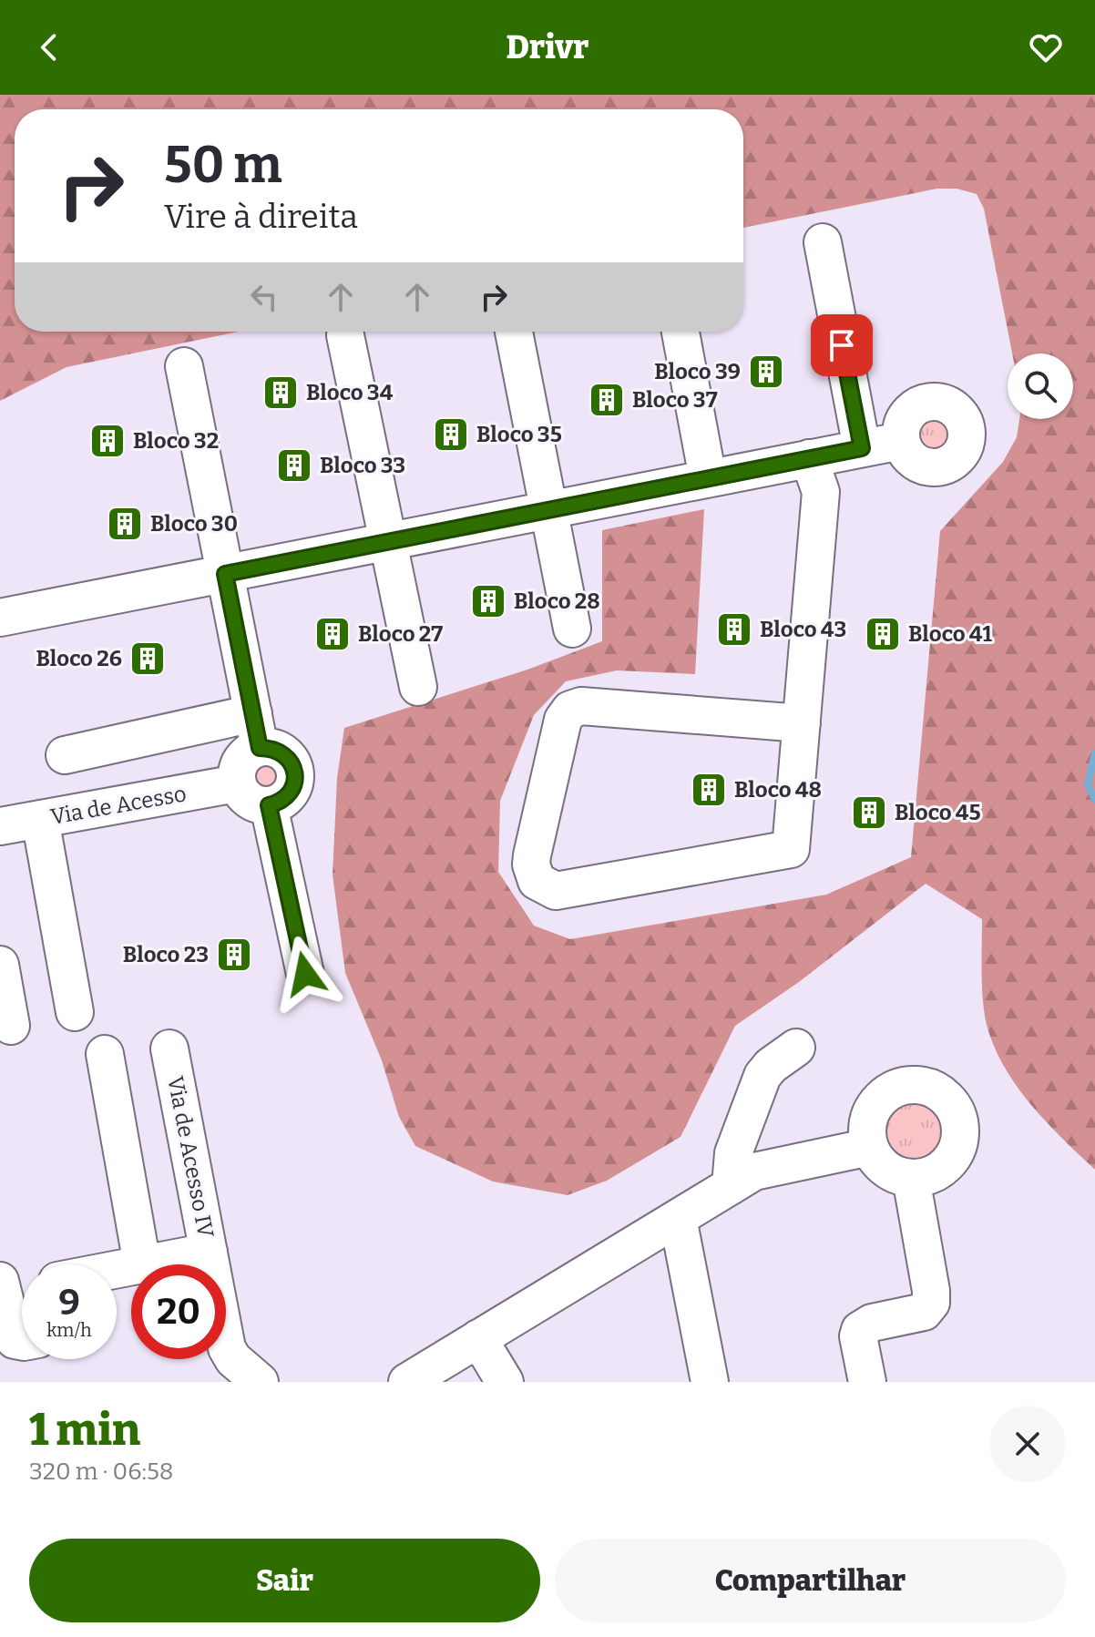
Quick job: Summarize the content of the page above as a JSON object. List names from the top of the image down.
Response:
{
  "streets": {
    "lane": ["Via de Acesso", "Via de Acesso IV"]
  },
  "places": {
    "building": [
      "Bloco 39",
      "Bloco 34",
      "Bloco 37",
      "Bloco 35",
      "Bloco 32",
      "Bloco 33",
      "Bloco 30",
      "Bloco 28",
      "Bloco 43",
      "Bloco 27",
      "Bloco 41",
      "Bloco 26",
      "Bloco 48",
      "Bloco 45",
      "Bloco 23"
    ]
  },
  "page": {
    "header": "Drivr",
    "turn": ["50 m", "Vire à direita"],
    "speed": "9 km/h",
    "limit": "20",
    "heading": ["1 min", "320 m · 06:58"],
    "buttons": ["Sair", "Compartilhar"]
  }
}
